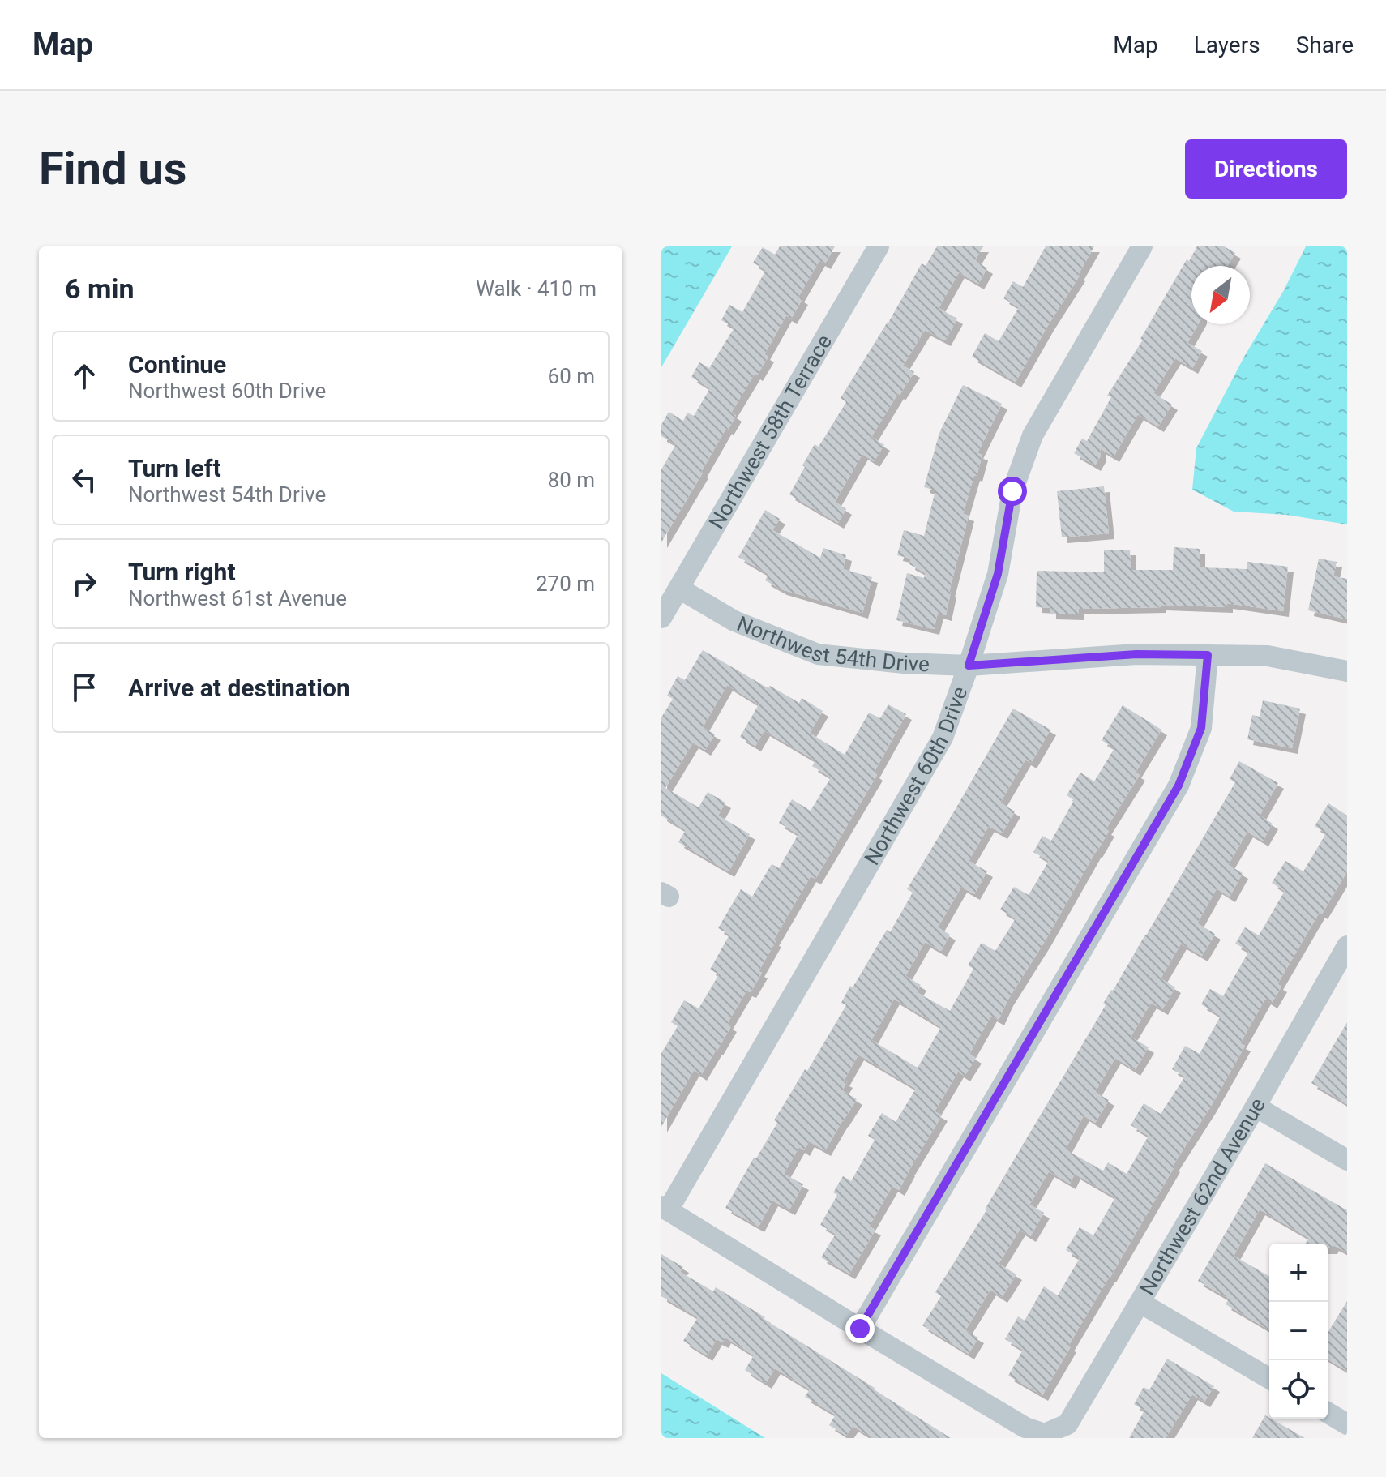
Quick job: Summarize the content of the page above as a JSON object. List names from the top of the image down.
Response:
{
  "streets": {
    "street": [
      "Northwest 58th Terrace",
      "Northwest 54th Drive",
      "Northwest 60th Drive",
      "Northwest 62nd Avenue"
    ]
  },
  "crossings": [
    ["Northwest 58th Terrace", "Northwest 54th Drive"],
    ["Northwest 54th Drive", "Northwest 60th Drive"]
  ],
  "north": "bottom left",
  "page": {
    "header": "Map",
    "nav": ["Map", "Layers", "Share"],
    "buttons": "Directions",
    "title": "Find us",
    "heading": ["6 min", "Walk · 410 m"],
    "list": [
      ["Continue", "Northwest 60th Drive", "60 m"],
      ["Turn left", "Northwest 54th Drive", "80 m"],
      ["Turn right", "Northwest 61st Avenue", "270 m"],
      "Arrive at destination"
    ],
    "map_buttons": ["+", "−"]
  }
}
